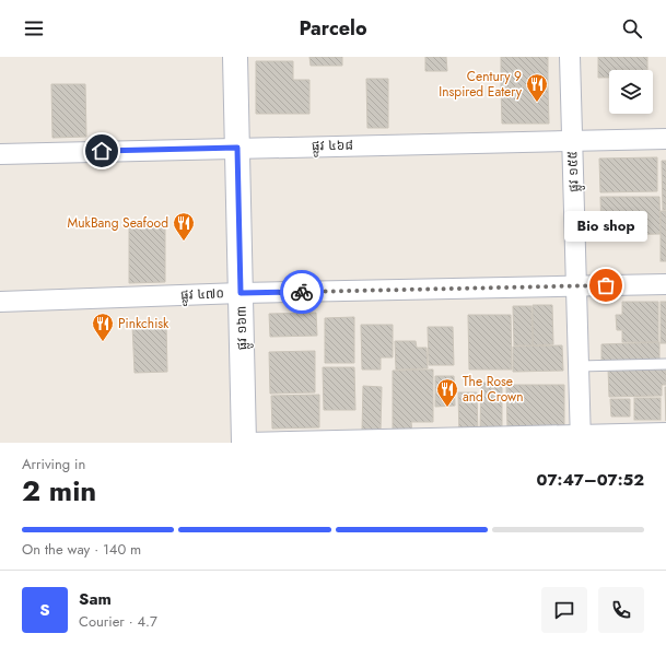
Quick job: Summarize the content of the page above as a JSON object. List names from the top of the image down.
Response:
{
  "streets": {
    "street": [
      "ផ្លូវ ៤៦៨",
      "ផ្លូវ ១៥៥",
      "ផ្លូវ ៤៧០",
      "ផ្លូវ ១៦៣"
    ]
  },
  "crossings": [
    ["ផ្លូវ ៤៦៨", "ផ្លូវ ១៥៥"],
    ["ផ្លូវ ៤៦៨", "ផ្លូវ ១៦៣"],
    ["ផ្លូវ ១៥៥", "ផ្លូវ ៤៧០"],
    ["ផ្លូវ ៤៧០", "ផ្លូវ ១៦៣"]
  ],
  "places": {
    "restaurant": [
      "Century 9 Inspired Eatery",
      "MukBang Seafood",
      "Pinkchisk",
      "The Rose and Crown"
    ],
    "other": ["Bio shop"]
  },
  "page": {
    "header": "Parcelo",
    "bubble": "Bio shop",
    "heading": ["2 min", "Arriving in", "07:47–07:52"],
    "panel": ["Sam", "Courier · 4.7"],
    "bar": "On the way · 140 m",
    "round": "S"
  }
}
